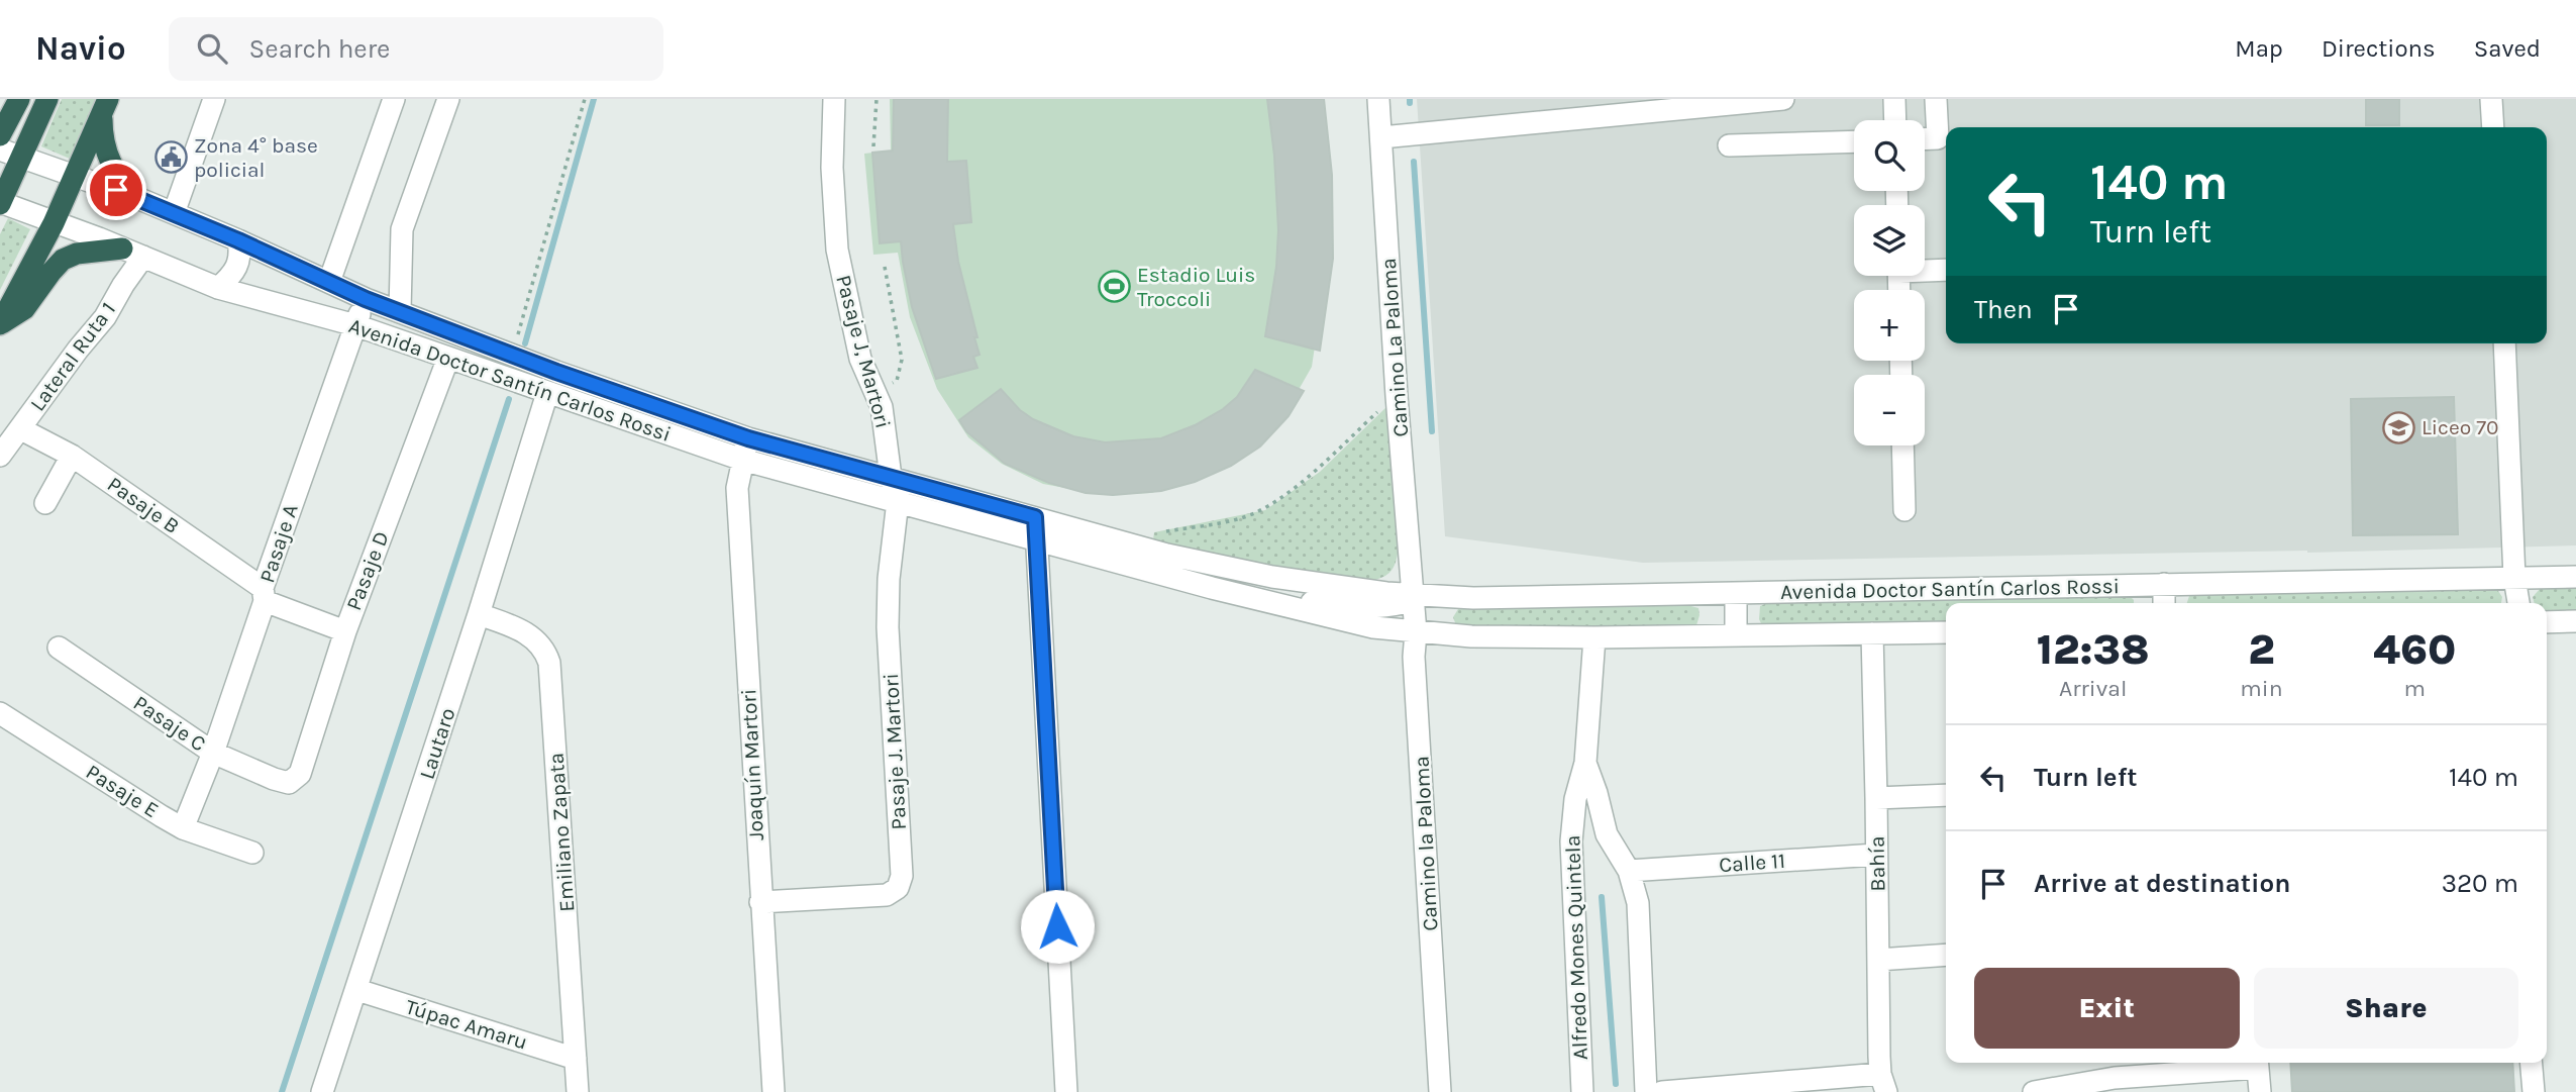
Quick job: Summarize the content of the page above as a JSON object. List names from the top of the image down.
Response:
{
  "streets": {
    "street": [
      "Camino La Paloma",
      "Pasaje J, Martori",
      "Lateral Ruta 1",
      "Avenida Doctor Santín Carlos Rossi",
      "Pasaje B",
      "Pasaje A",
      "Pasaje D",
      "Pasaje C",
      "Lautaro",
      "Pasaje J. Martori",
      "Joaquín Martori",
      "Pasaje E",
      "Emiliano Zapata",
      "Camino la Paloma",
      "Calle 11",
      "Bahía",
      "Alfredo Mones Quintela",
      "Túpac Amaru"
    ]
  },
  "crossings": [
    ["Camino La Paloma", "Avenida Doctor Santín Carlos Rossi"],
    ["Camino La Paloma", "Camino la Paloma"],
    ["Pasaje J, Martori", "Avenida Doctor Santín Carlos Rossi"],
    ["Pasaje J, Martori", "Pasaje J. Martori"],
    ["Lateral Ruta 1", "Avenida Doctor Santín Carlos Rossi"],
    ["Lateral Ruta 1", "Pasaje B"],
    ["Avenida Doctor Santín Carlos Rossi", "Pasaje A"],
    ["Avenida Doctor Santín Carlos Rossi", "Pasaje D"],
    ["Avenida Doctor Santín Carlos Rossi", "Lautaro"],
    ["Avenida Doctor Santín Carlos Rossi", "Pasaje J. Martori"],
    ["Avenida Doctor Santín Carlos Rossi", "Joaquín Martori"],
    ["Avenida Doctor Santín Carlos Rossi", "Camino la Paloma"],
    ["Avenida Doctor Santín Carlos Rossi", "Bahía"],
    ["Avenida Doctor Santín Carlos Rossi", "Alfredo Mones Quintela"],
    ["Pasaje B", "Pasaje A"],
    ["Pasaje B", "Pasaje D"],
    ["Pasaje A", "Pasaje C"],
    ["Pasaje A", "Pasaje E"],
    ["Pasaje D", "Pasaje C"],
    ["Lautaro", "Emiliano Zapata"],
    ["Lautaro", "Túpac Amaru"],
    ["Pasaje J. Martori", "Joaquín Martori"],
    ["Emiliano Zapata", "Túpac Amaru"],
    ["Calle 11", "Bahía"],
    ["Calle 11", "Alfredo Mones Quintela"]
  ],
  "places": {
    "public building": ["Zona 4° base policial"],
    "sports": ["Estadio Luis Troccoli"],
    "school or university": ["Liceo 70"]
  },
  "page": {
    "header": "Navio",
    "search": "Search here",
    "nav": ["Map", "Directions", "Saved"],
    "map_buttons": ["+", "−"],
    "turn": ["140 m", "Turn left"],
    "then": "Then",
    "eta": [
      "12:38",
      "Arrival",
      "2",
      "min",
      "460",
      "m"
    ],
    "list": [
      {
        "name": "Turn left",
        "value": "140 m"
      },
      {
        "name": "Arrive at destination",
        "value": "320 m"
      }
    ],
    "buttons": ["Exit", "Share"]
  }
}
